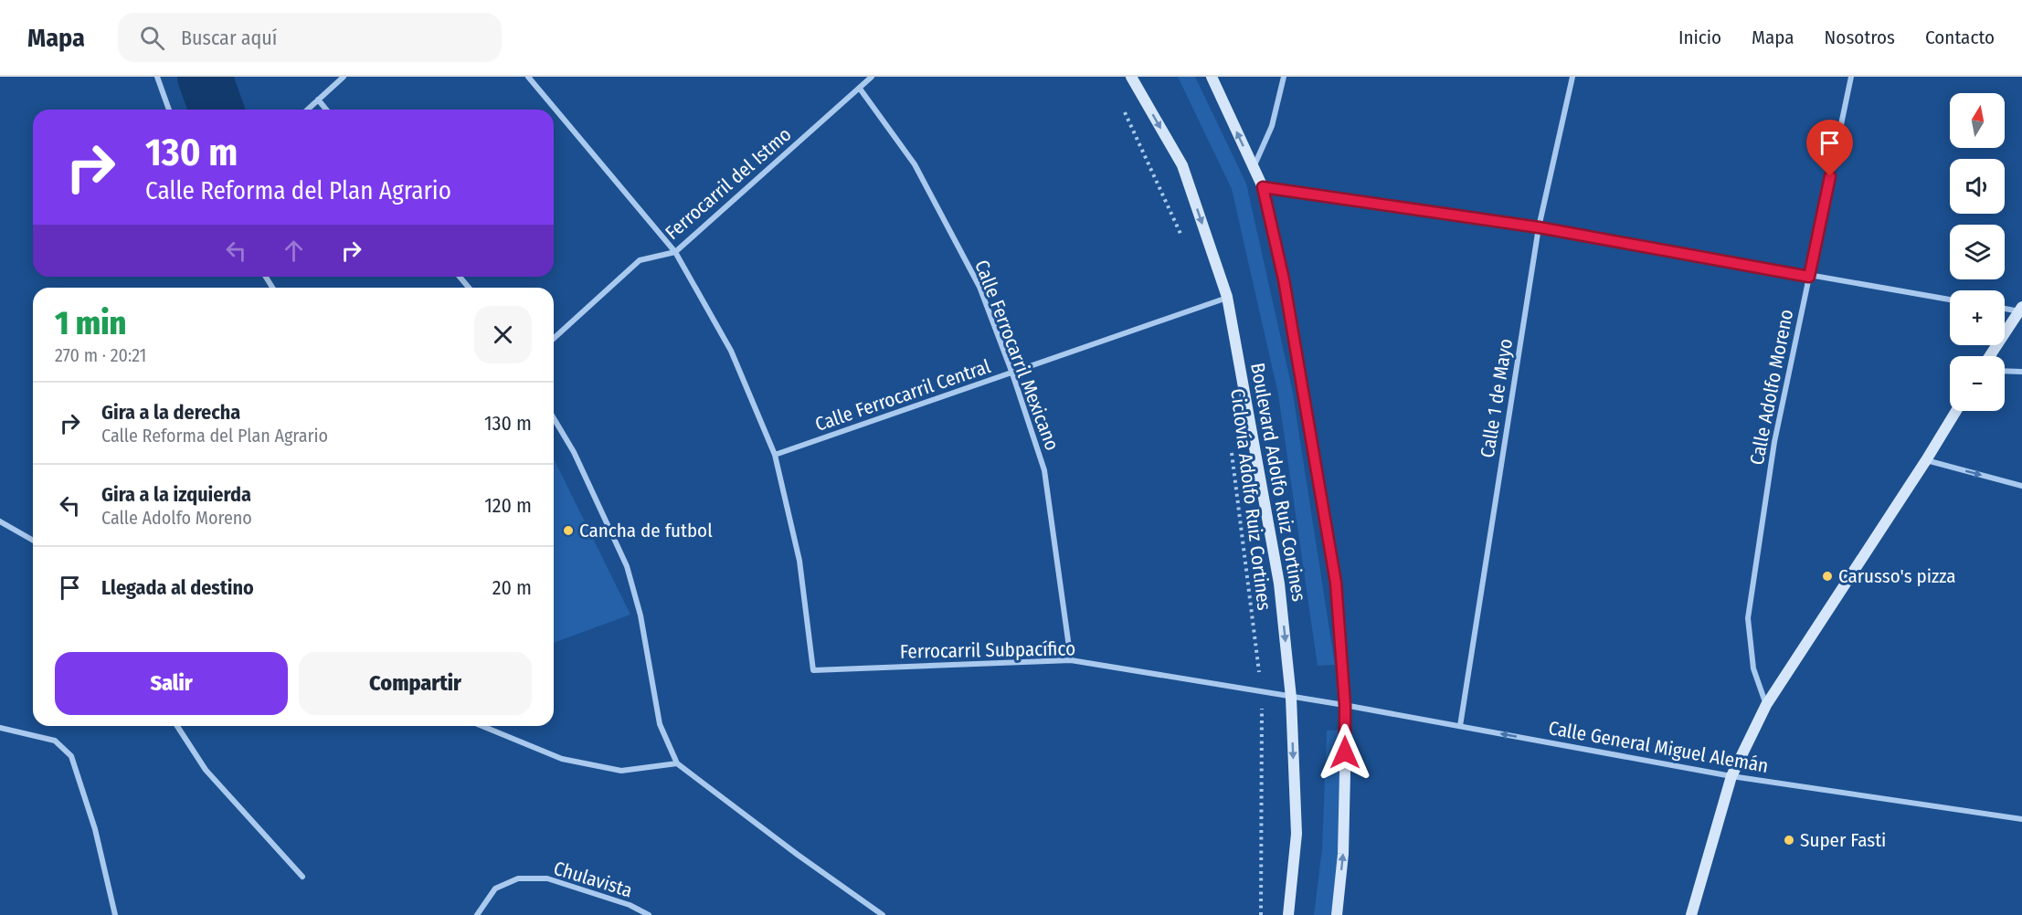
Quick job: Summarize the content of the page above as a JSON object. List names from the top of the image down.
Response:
{
  "streets": {
    "main road": ["Boulevard Adolfo Ruiz Cortines"],
    "street": [
      "Ferrocarril del Istmo",
      "Calle Ferrocarril Mexicano",
      "Calle Adolfo Moreno",
      "Calle Ferrocarril Central",
      "Calle 1 de Mayo",
      "Ferrocarril Subpacífico",
      "Calle General Miguel Alemán",
      "Chulavista"
    ],
    "path": ["Ciclovía Adolfo Ruiz Cortines"]
  },
  "crossings": [
    ["Ferrocarril del Istmo", "Calle Ferrocarril Mexicano"],
    ["Calle Ferrocarril Mexicano", "Calle Ferrocarril Central"],
    ["Calle Ferrocarril Mexicano", "Ferrocarril Subpacífico"],
    ["Calle Ferrocarril Central", "Boulevard Adolfo Ruiz Cortines"],
    ["Calle Ferrocarril Central", "Ferrocarril Subpacífico"],
    ["Calle 1 de Mayo", "Calle General Miguel Alemán"],
    ["Boulevard Adolfo Ruiz Cortines", "Ferrocarril Subpacífico"],
    ["Boulevard Adolfo Ruiz Cortines", "Calle General Miguel Alemán"],
    ["Ciclovía Adolfo Ruiz Cortines", "Ferrocarril Subpacífico"],
    ["Ferrocarril Subpacífico", "Calle General Miguel Alemán"]
  ],
  "one_way": ["Calle General Miguel Alemán"],
  "places": ["Cancha de futbol", "Carusso's pizza", "Super Fasti"],
  "north": "top",
  "page": {
    "header": "Mapa",
    "search": "Buscar aquí",
    "nav": [
      "Inicio",
      "Mapa",
      "Nosotros",
      "Contacto"
    ],
    "map_buttons": ["+", "−"],
    "turn": ["130 m", "Calle Reforma del Plan Agrario"],
    "heading": ["1 min", "270 m · 20:21"],
    "list": [
      {
        "name": "Gira a la derecha",
        "note": "Calle Reforma del Plan Agrario",
        "value": "130 m"
      },
      {
        "name": "Gira a la izquierda",
        "note": "Calle Adolfo Moreno",
        "value": "120 m"
      },
      {
        "name": "Llegada al destino",
        "value": "20 m"
      }
    ],
    "buttons": ["Salir", "Compartir"]
  }
}
